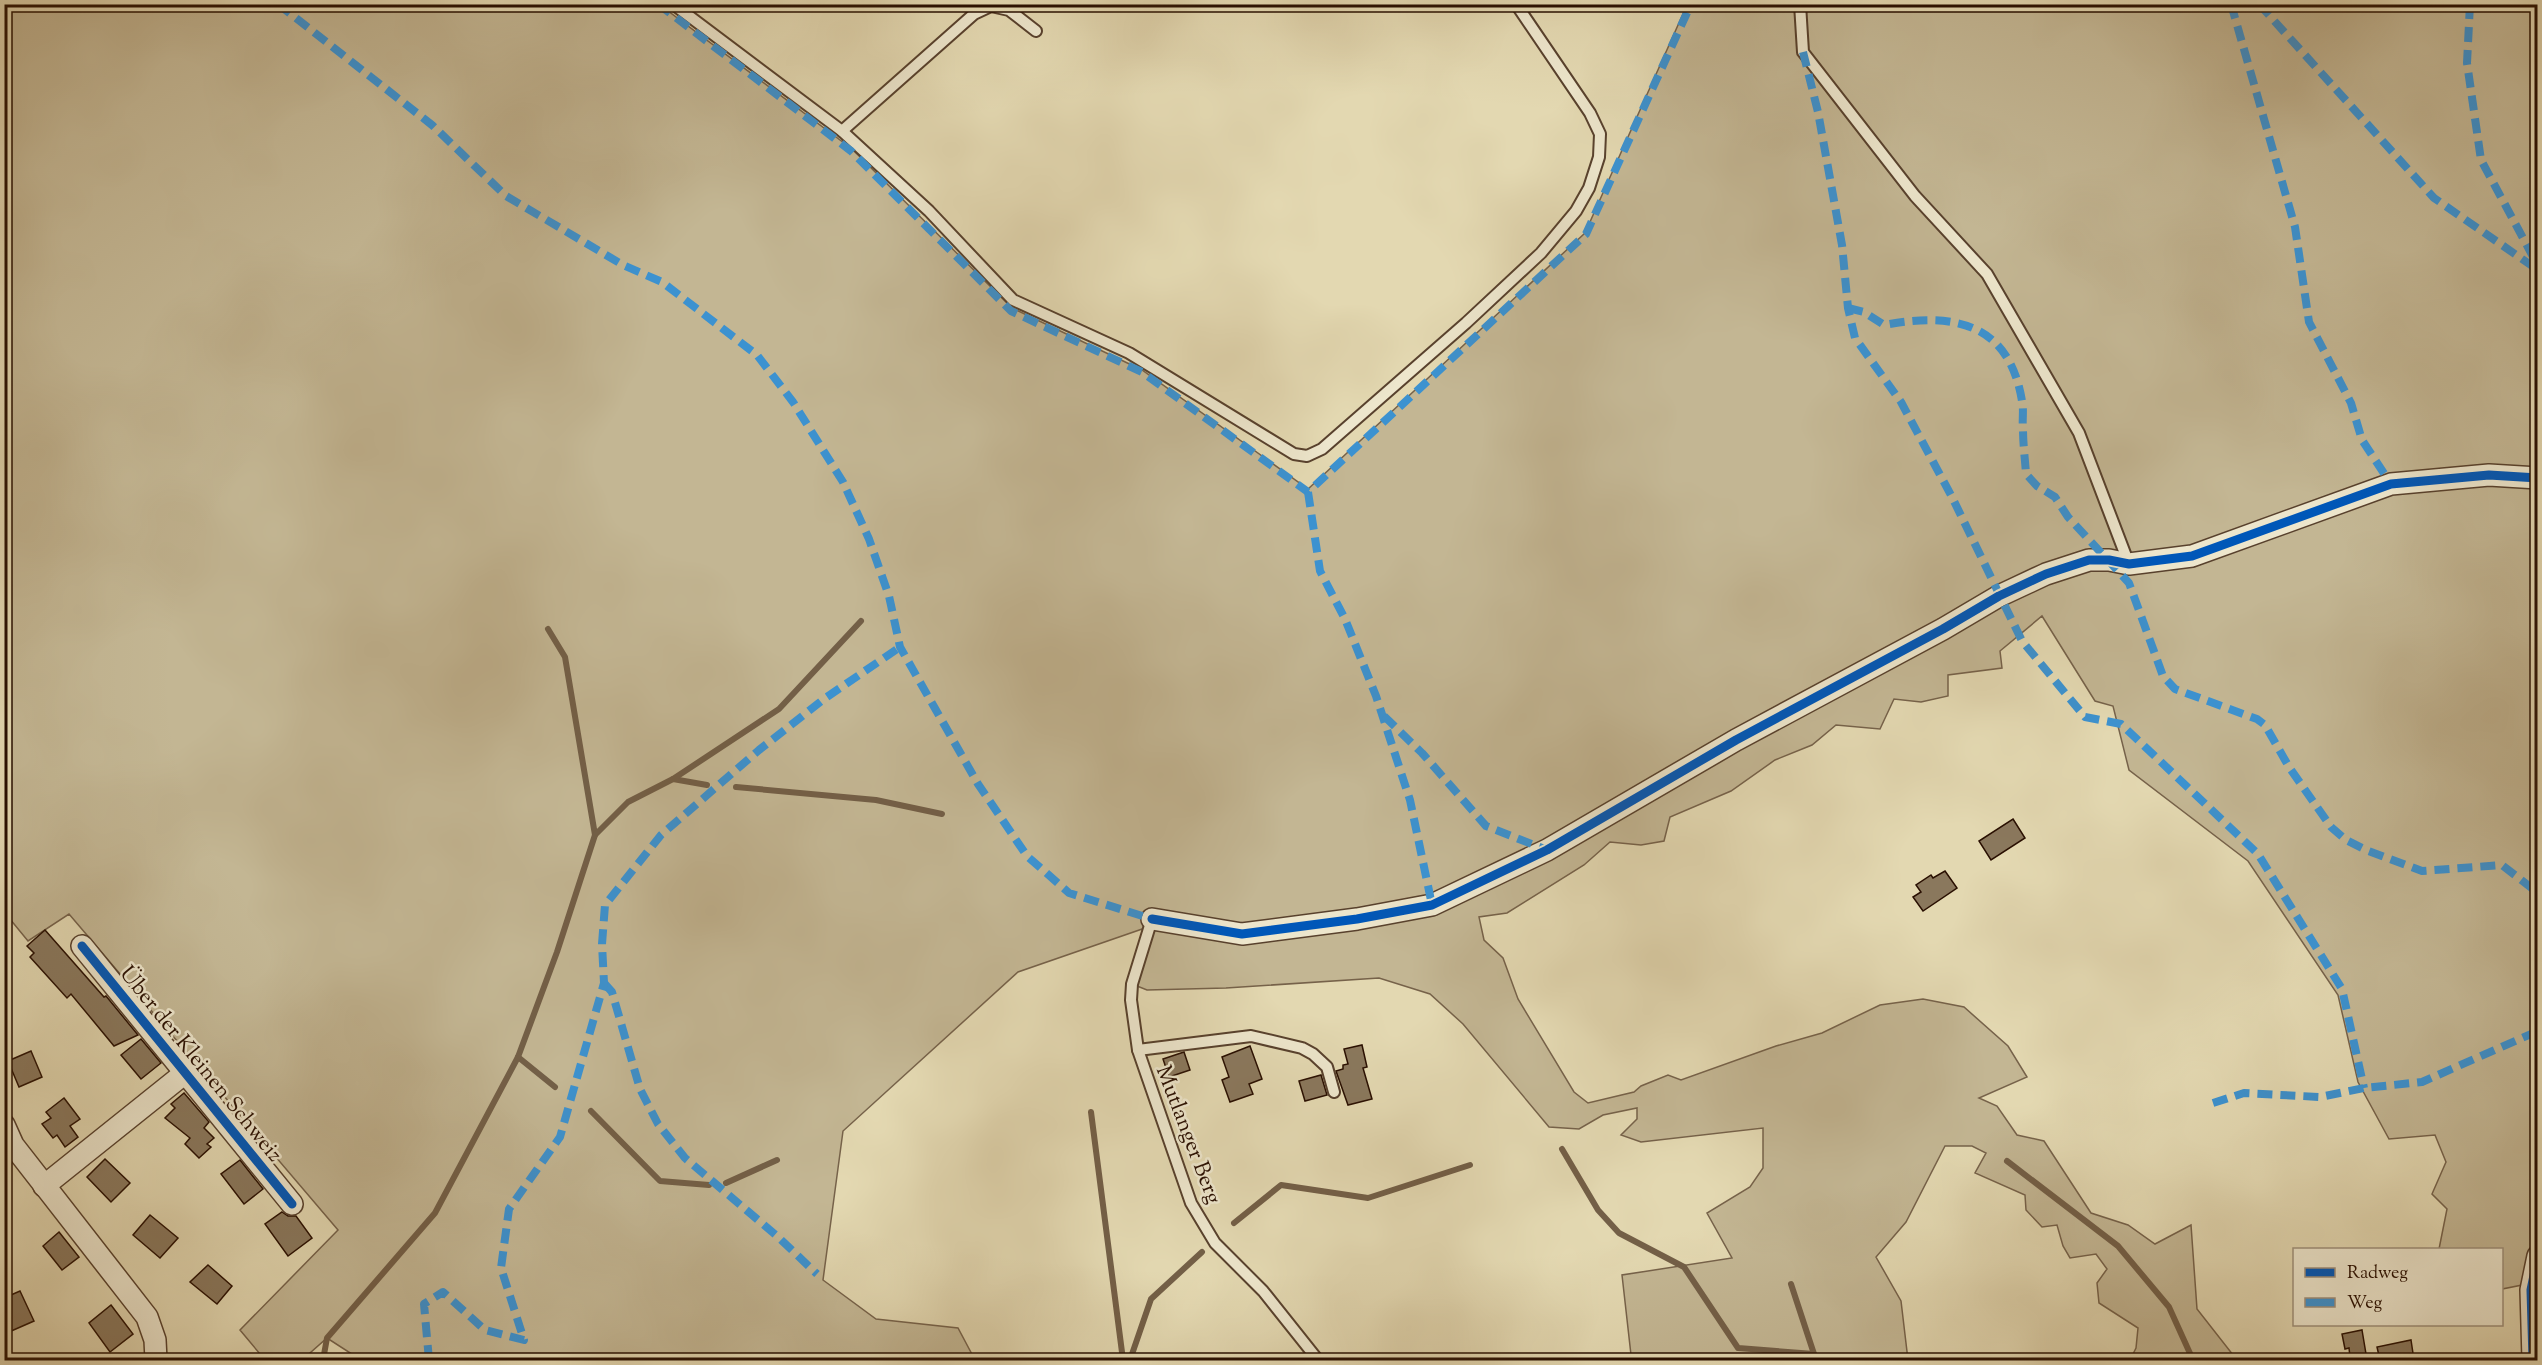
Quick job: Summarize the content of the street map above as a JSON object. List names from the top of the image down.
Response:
{
  "streets": {
    "street": ["Über der Kleinen Schweiz"],
    "lane": ["Mutlanger Berg"]
  },
  "legend": ["Radweg", "Weg"]
}
